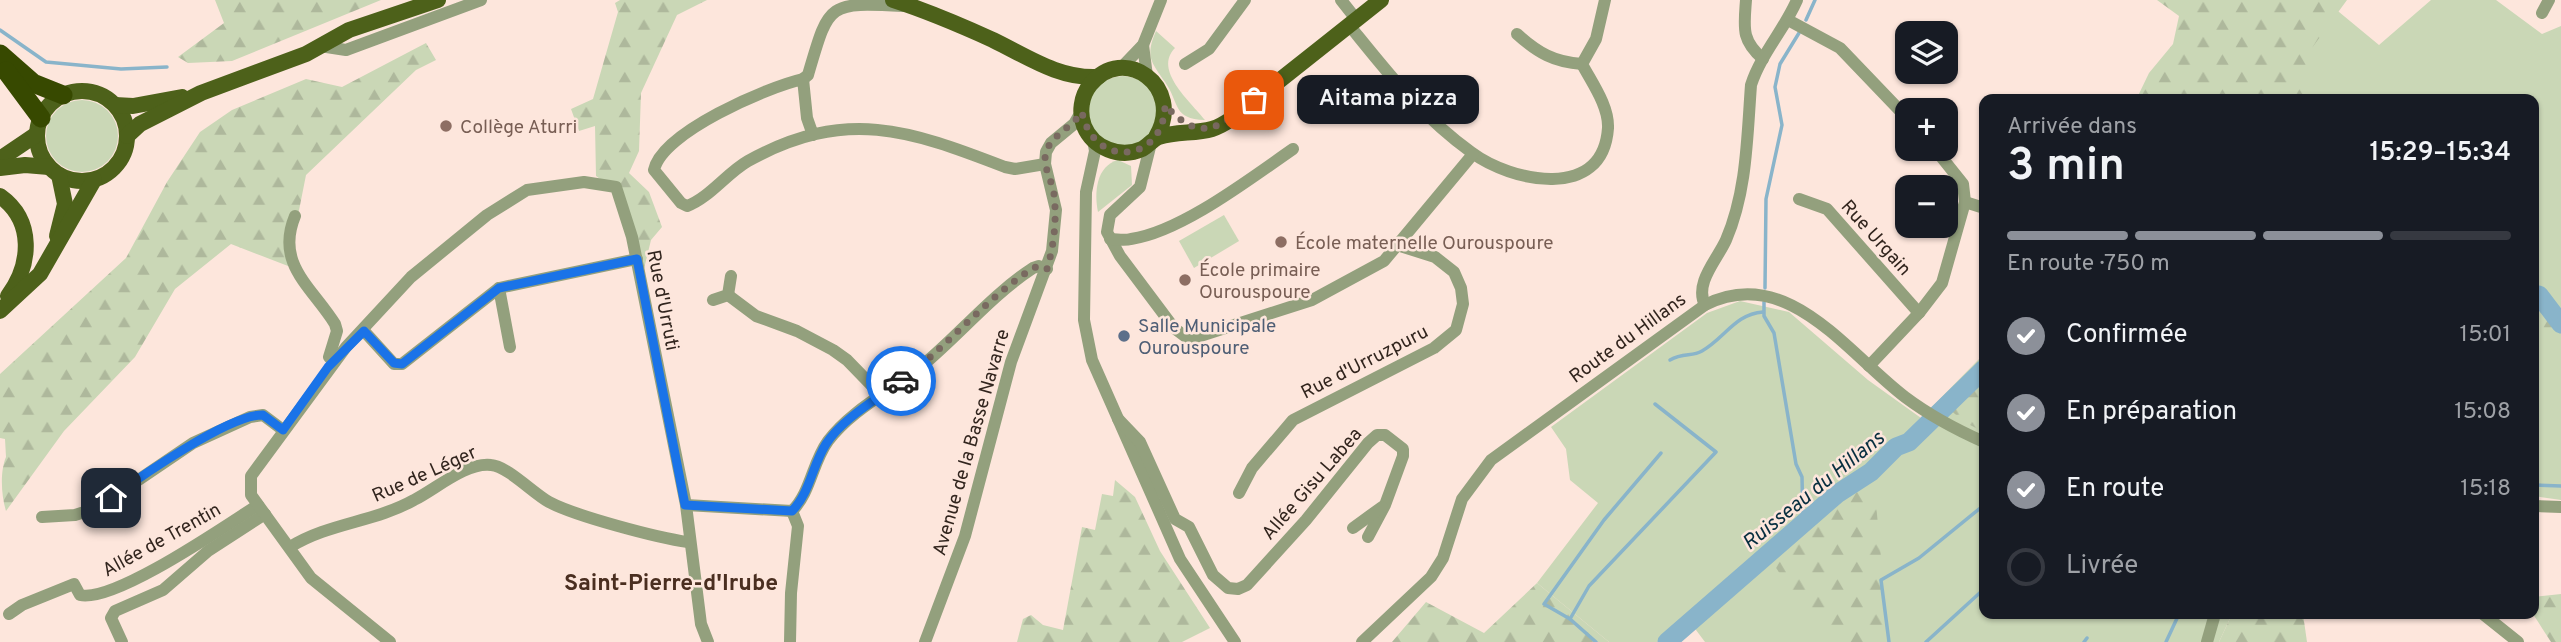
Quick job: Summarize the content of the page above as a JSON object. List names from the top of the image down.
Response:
{
  "streets": {
    "street": [
      "Rue Urgain",
      "Rue d'Urruti",
      "Route du Hillans",
      "Rue d'Urruzpuru",
      "Avenue de la Basse Navarre",
      "Rue de Léger",
      "Allée Gisu Labea",
      "Allée de Trentin"
    ]
  },
  "crossings": [
    ["Rue d'Urruti", "Rue de Léger"]
  ],
  "districts": ["Saint-Pierre-d'Irube"],
  "water": ["Ruisseau du Hillans"],
  "places": [
    "Aitama pizza",
    "Collège Aturri",
    "École maternelle Ourouspoure",
    "École primaire Ourouspoure",
    "Salle Municipale Ourouspoure"
  ],
  "page": {
    "map_buttons": ["+", "−"],
    "bubble": "Aitama pizza",
    "heading": ["3 min", "Arrivée dans", "15:29–15:34"],
    "bar": "En route · 750 m",
    "list": [
      ["Confirmée", "15:01"],
      ["En préparation", "15:08"],
      ["En route", "15:18"],
      "Livrée"
    ]
  }
}
